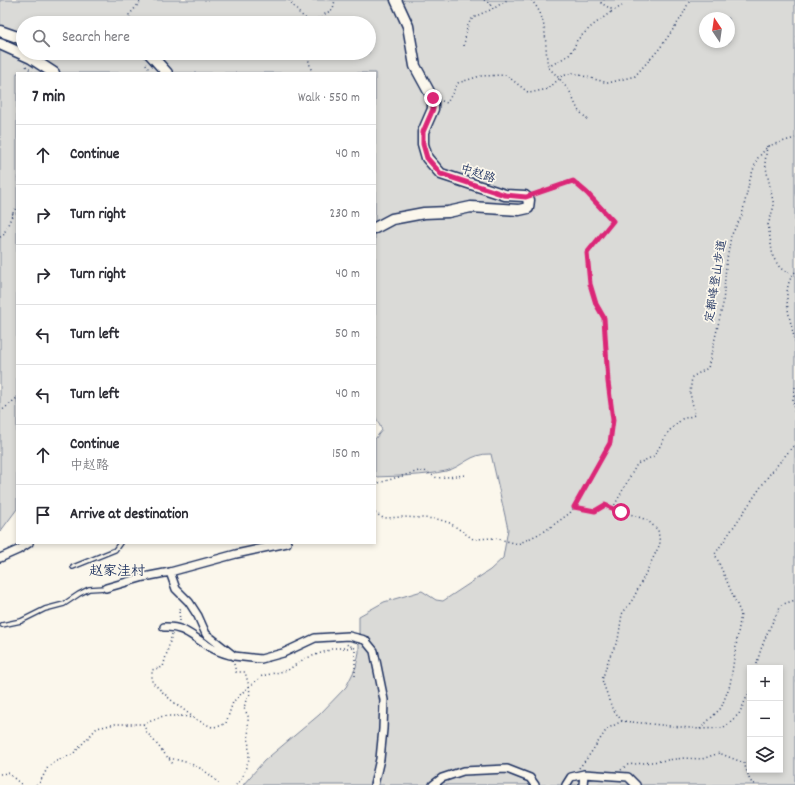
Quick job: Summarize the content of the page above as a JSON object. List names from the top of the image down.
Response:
{
  "streets": {
    "street": ["中赵路"],
    "path": ["定都峰登山步道"]
  },
  "districts": ["赵家洼村"],
  "north": "top",
  "page": {
    "search": "Search here",
    "heading": ["7 min", "Walk · 550 m"],
    "list": [
      ["Continue", "40 m"],
      ["Turn right", "230 m"],
      ["Turn right", "40 m"],
      ["Turn left", "50 m"],
      ["Turn left", "40 m"],
      ["Continue", "中赵路", "150 m"],
      "Arrive at destination"
    ],
    "map_buttons": ["+", "−"]
  }
}
